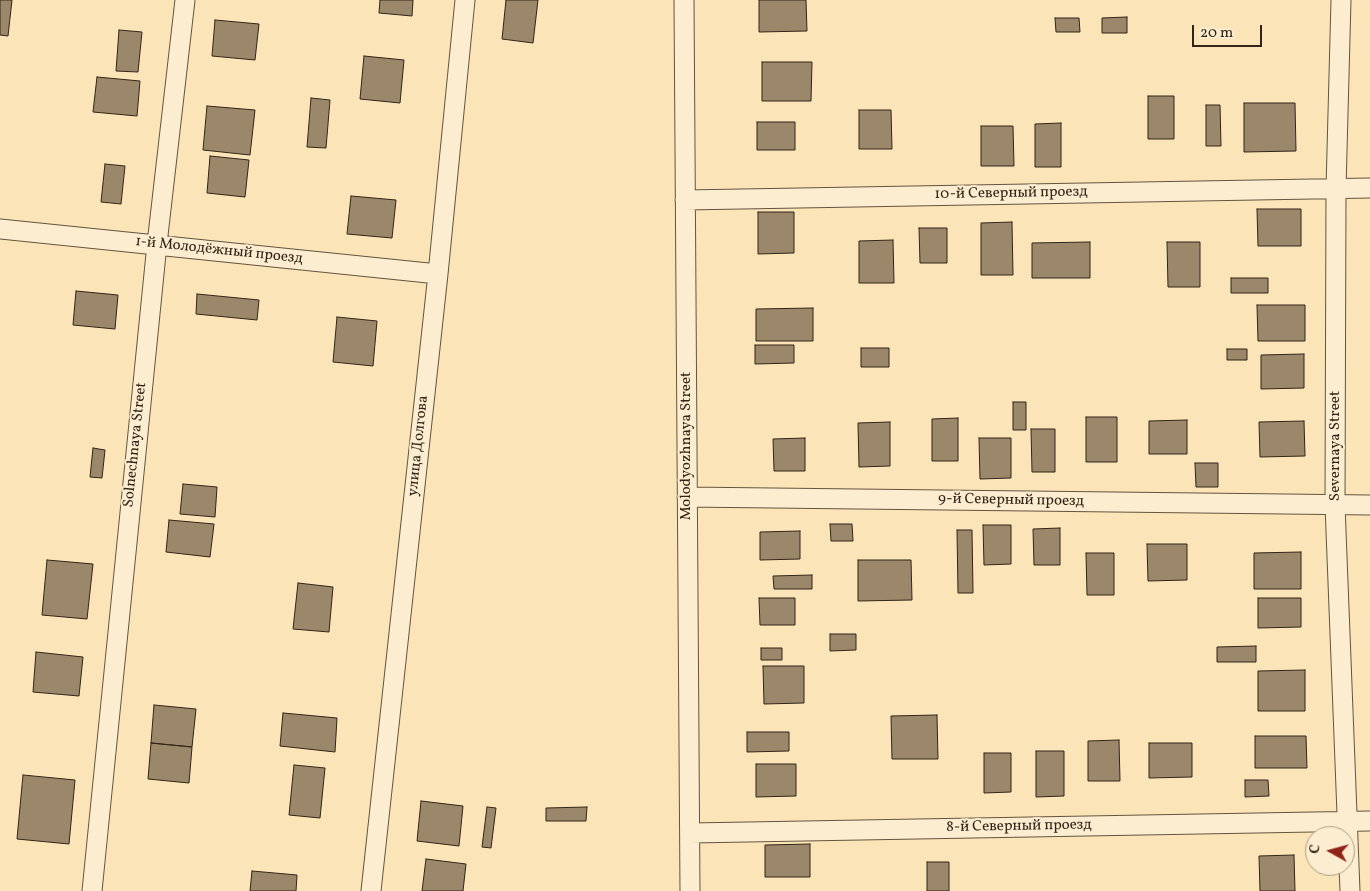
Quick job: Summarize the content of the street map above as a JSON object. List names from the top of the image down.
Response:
{
  "streets": {
    "street": [
      "10-й Северный проезд",
      "1-й Молодёжный проезд",
      "Solnechnaya Street",
      "улица Долгова",
      "Molodyozhnaya Street",
      "Severnaya Street",
      "9-й Северный проезд",
      "8-й Северный проезд"
    ]
  },
  "crossings": [
    ["10-й Северный проезд", "Molodyozhnaya Street"],
    ["10-й Северный проезд", "Severnaya Street"],
    ["1-й Молодёжный проезд", "Solnechnaya Street"],
    ["1-й Молодёжный проезд", "улица Долгова"],
    ["Molodyozhnaya Street", "9-й Северный проезд"],
    ["Molodyozhnaya Street", "8-й Северный проезд"],
    ["Severnaya Street", "9-й Северный проезд"],
    ["Severnaya Street", "8-й Северный проезд"]
  ],
  "scale_bar": "20 m",
  "north": "left"
}
